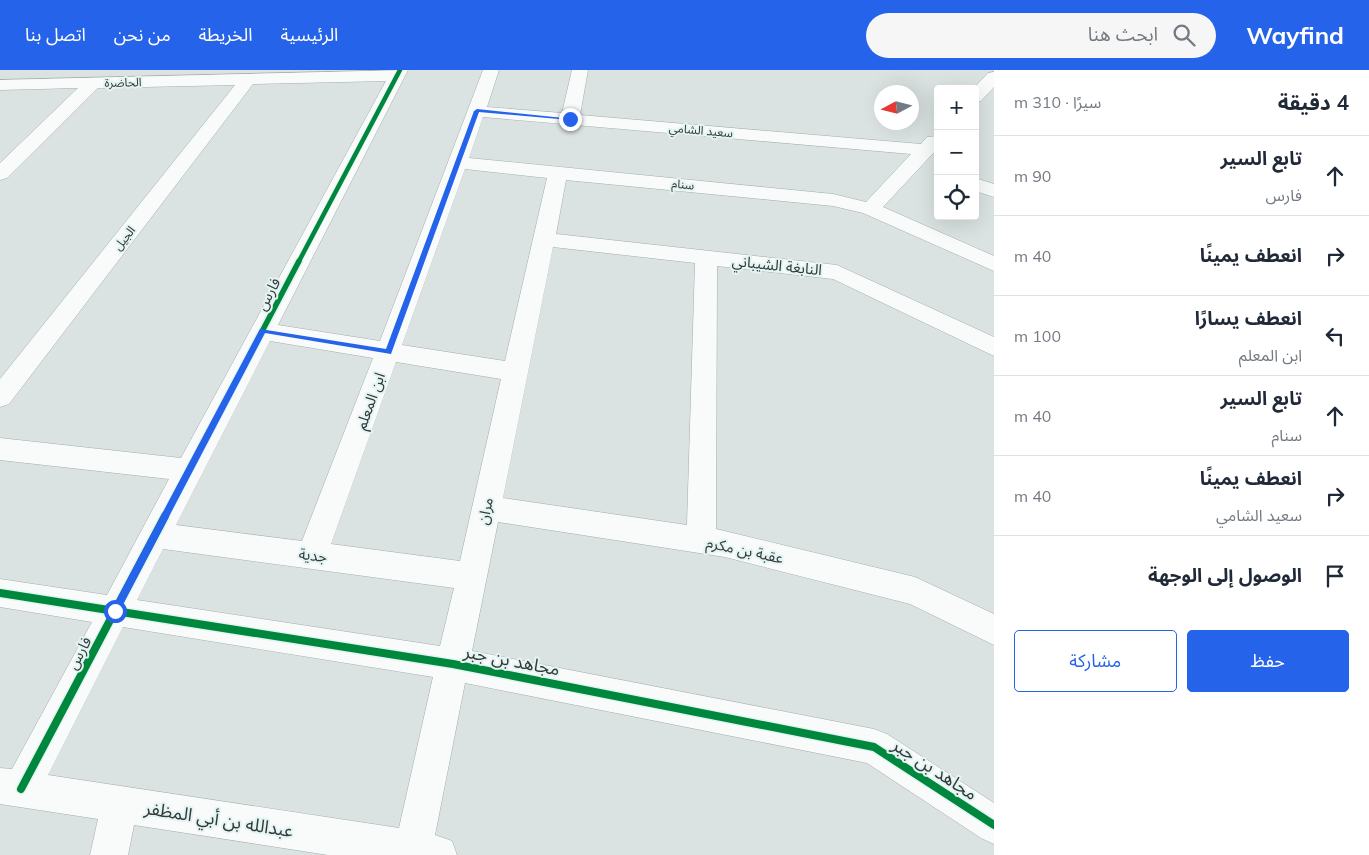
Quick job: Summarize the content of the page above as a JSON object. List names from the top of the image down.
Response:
{
  "streets": {
    "street": [
      "الحاضرة",
      "سعيد الشامي",
      "سنام",
      "الجيل",
      "النابغة الشيباني",
      "فارس",
      "ابن المعلم",
      "مران",
      "عقبة بن مكرم",
      "جدية",
      "مجاهد بن جبر",
      "عبدالله بن أبي المظفر"
    ]
  },
  "crossings": [
    ["الحاضرة", "الجيل"],
    ["الحاضرة", "فارس"],
    ["سنام", "ابن المعلم"],
    ["سنام", "مران"],
    ["النابغة الشيباني", "مران"],
    ["فارس", "جدية"],
    ["فارس", "مجاهد بن جبر"],
    ["فارس", "عبدالله بن أبي المظفر"],
    ["ابن المعلم", "جدية"],
    ["مران", "عقبة بن مكرم"],
    ["مران", "جدية"],
    ["مران", "مجاهد بن جبر"],
    ["مران", "عبدالله بن أبي المظفر"]
  ],
  "north": "left",
  "page": {
    "header": "Wayfind",
    "search": "ابحث هنا",
    "nav": [
      "الرئيسية",
      "الخريطة",
      "من نحن",
      "اتصل بنا"
    ],
    "heading": ["4 دقيقة", "سيرًا · 310 m"],
    "map_buttons": ["+", "−"],
    "list": [
      ["تابع السير", "فارس", "90 m"],
      ["انعطف يمينًا", "40 m"],
      ["انعطف يسارًا", "ابن المعلم", "100 m"],
      ["تابع السير", "سنام", "40 m"],
      ["انعطف يمينًا", "سعيد الشامي", "40 m"],
      "الوصول إلى الوجهة"
    ],
    "buttons": ["حفظ", "مشاركة"]
  }
}
